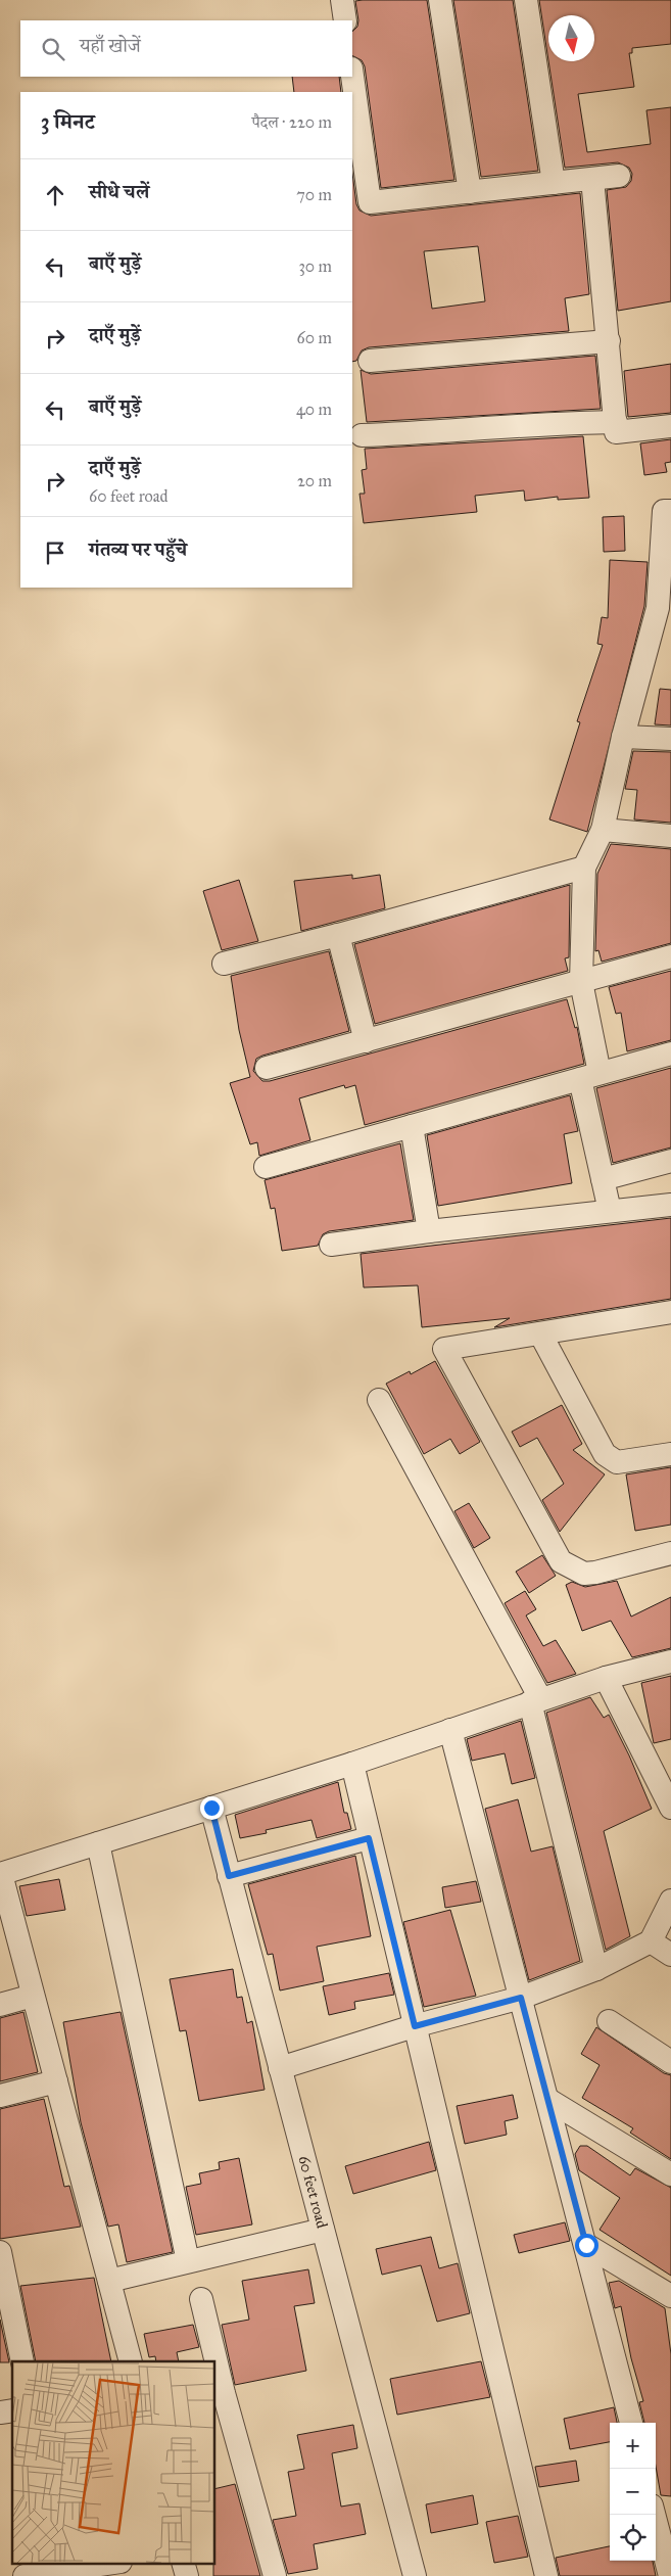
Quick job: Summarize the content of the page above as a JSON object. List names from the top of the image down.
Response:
{
  "streets": {
    "street": ["60 feet road"]
  },
  "north": "bottom",
  "page": {
    "search": "यहाँ खोजें",
    "heading": ["3 मिनट", "पैदल · 220 m"],
    "list": [
      ["सीधे चलें", "70 m"],
      ["बाएँ मुड़ें", "30 m"],
      ["दाएँ मुड़ें", "60 m"],
      ["बाएँ मुड़ें", "40 m"],
      ["दाएँ मुड़ें", "60 feet road", "20 m"],
      "गंतव्य पर पहुँचे"
    ],
    "map_buttons": ["+", "−"]
  }
}
